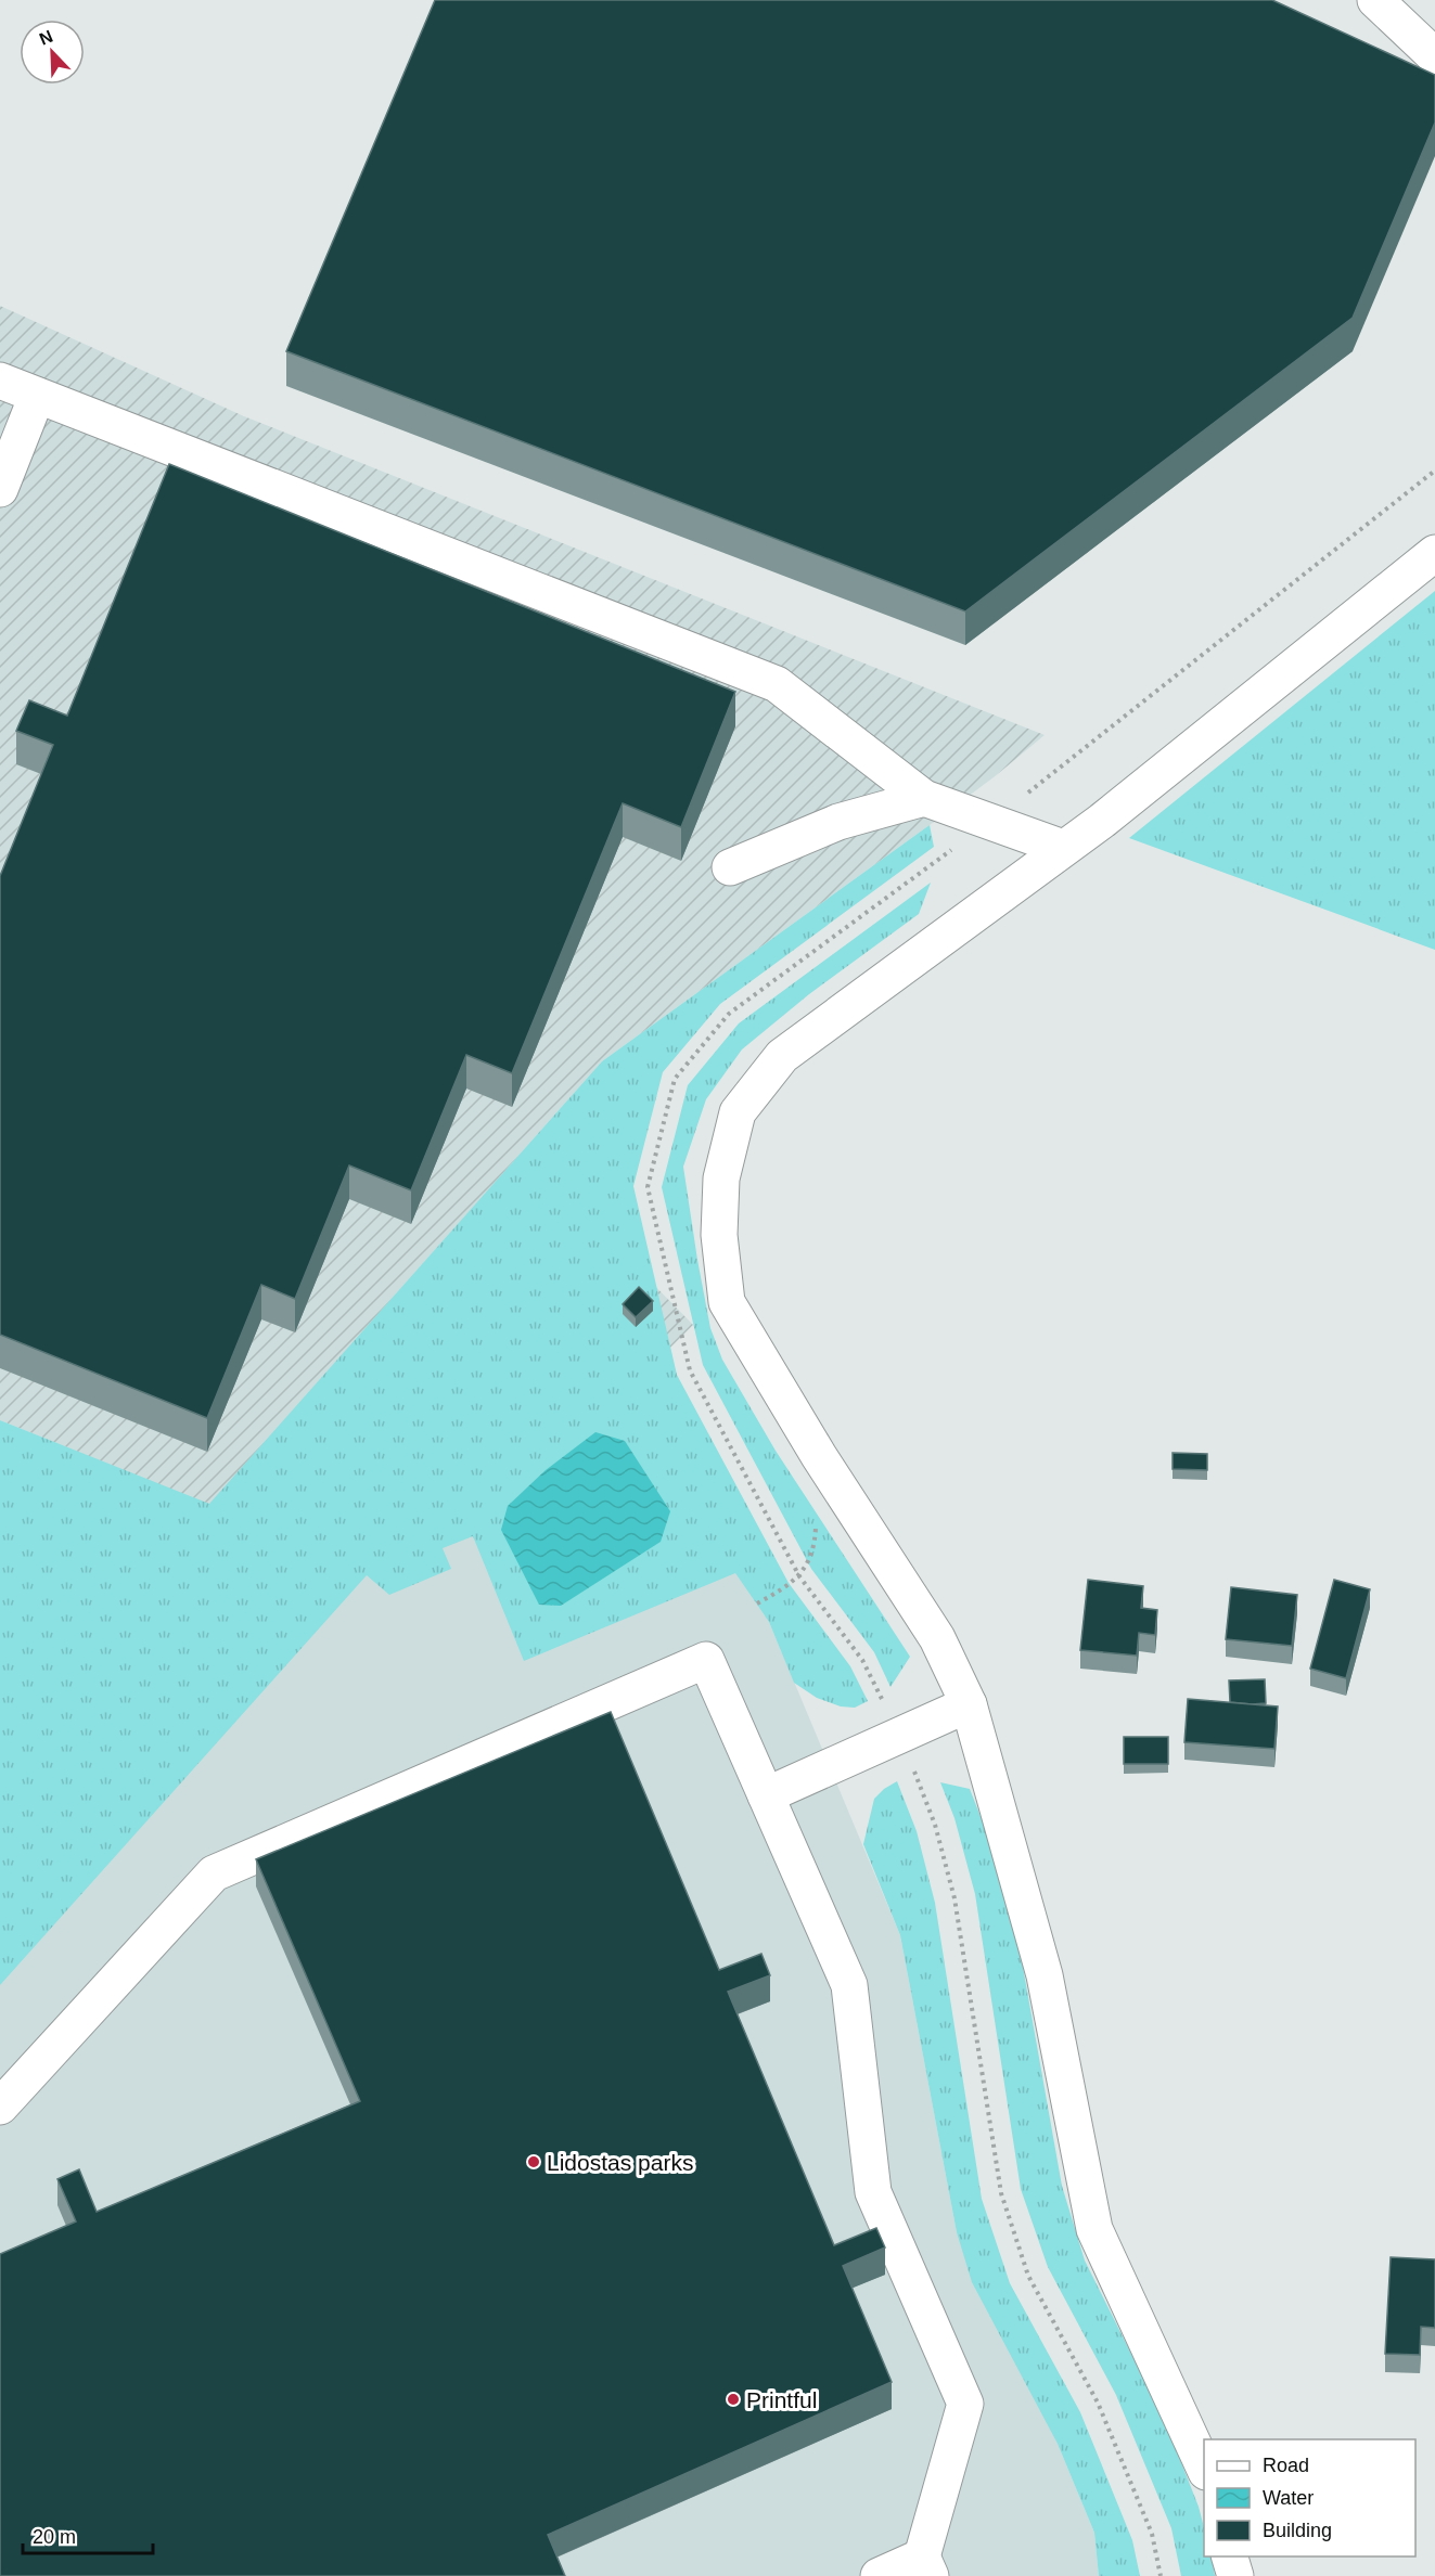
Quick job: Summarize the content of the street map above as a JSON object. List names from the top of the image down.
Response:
{
  "places": ["Lidostas parks", "Printful"],
  "legend": ["Road", "Water", "Building"],
  "scale_bar": "20 m",
  "north": "top left"
}
